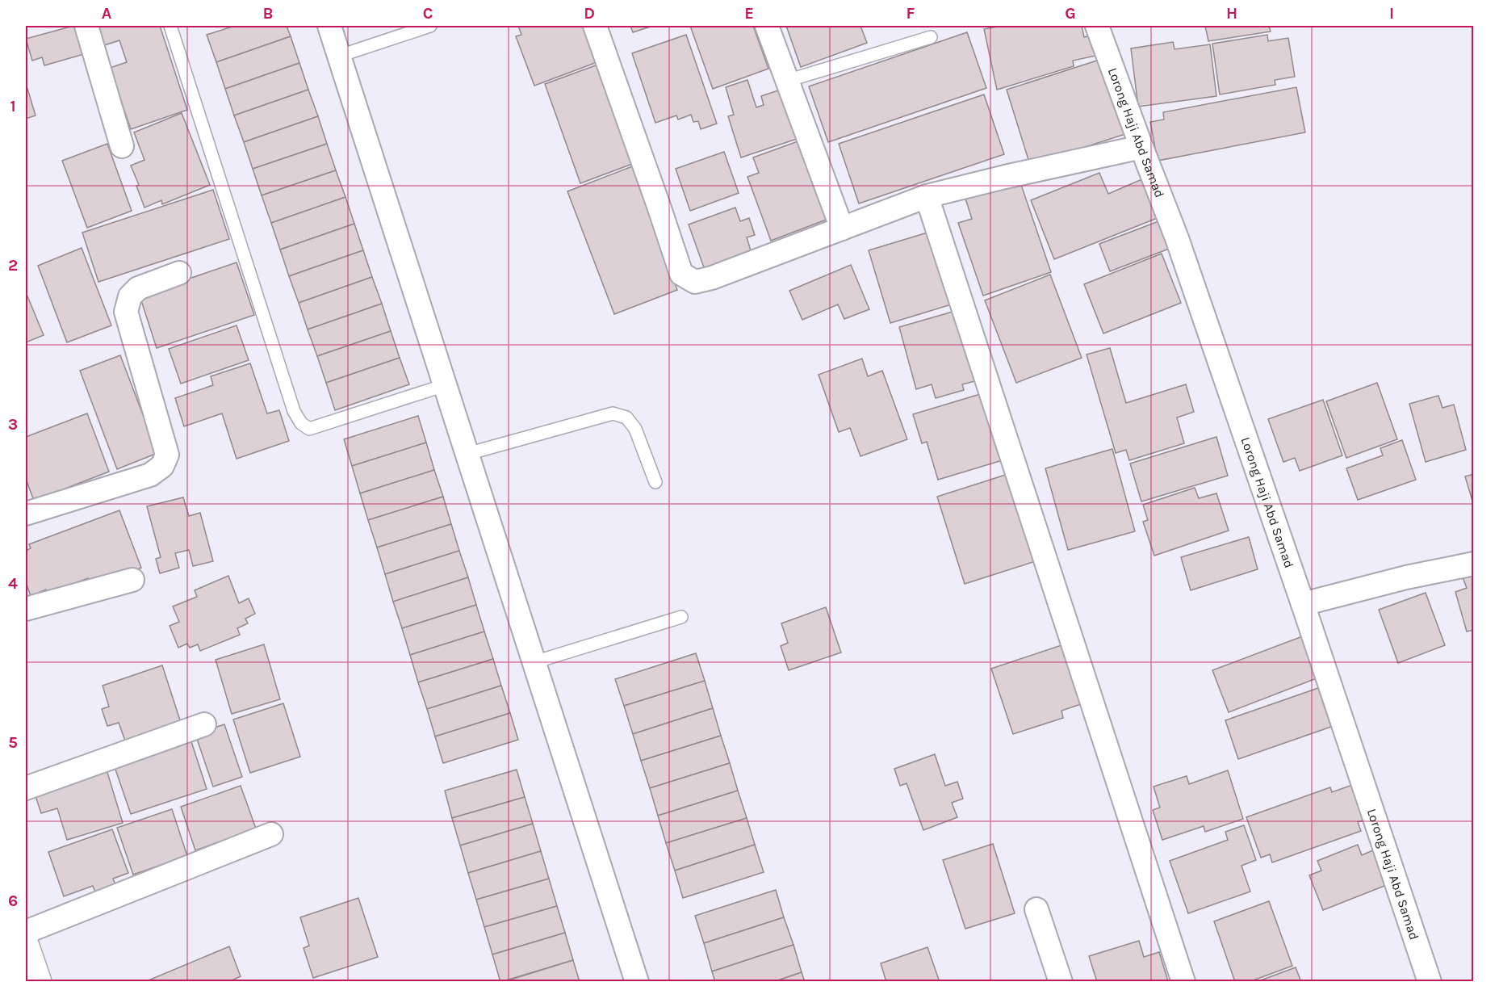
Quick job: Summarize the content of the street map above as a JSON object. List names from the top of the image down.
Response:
{
  "streets": {
    "street": ["Lorong Haji Abd Samad"]
  },
  "grid": {
    "columns": [
      "A",
      "B",
      "C",
      "D",
      "E",
      "F",
      "G",
      "H",
      "I"
    ],
    "rows": [
      "1",
      "2",
      "3",
      "4",
      "5",
      "6"
    ]
  }
}
